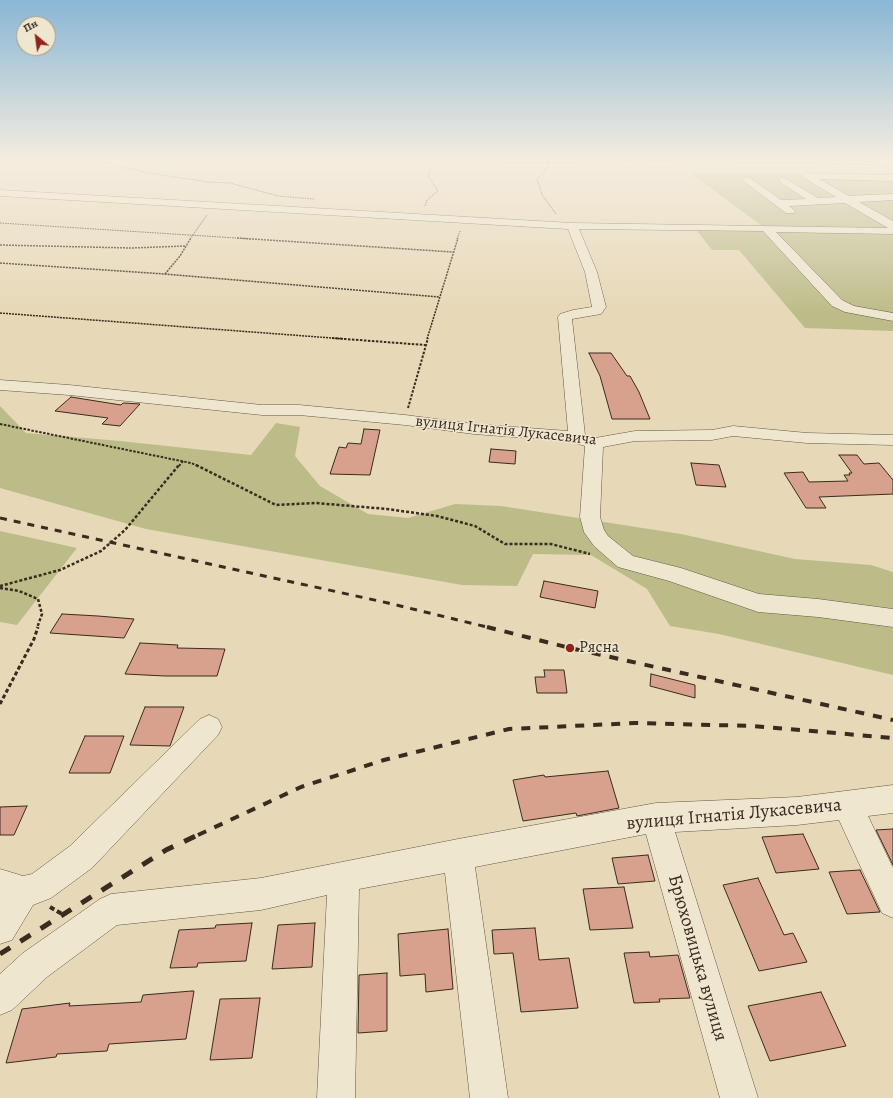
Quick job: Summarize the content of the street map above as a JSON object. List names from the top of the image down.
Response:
{
  "streets": {
    "street": ["вулиця Ігнатія Лукасевича", "Брюховицька вулиця"]
  },
  "crossings": [
    ["вулиця Ігнатія Лукасевича", "Брюховицька вулиця"]
  ],
  "places": ["Рясна"],
  "north": "top left"
}
